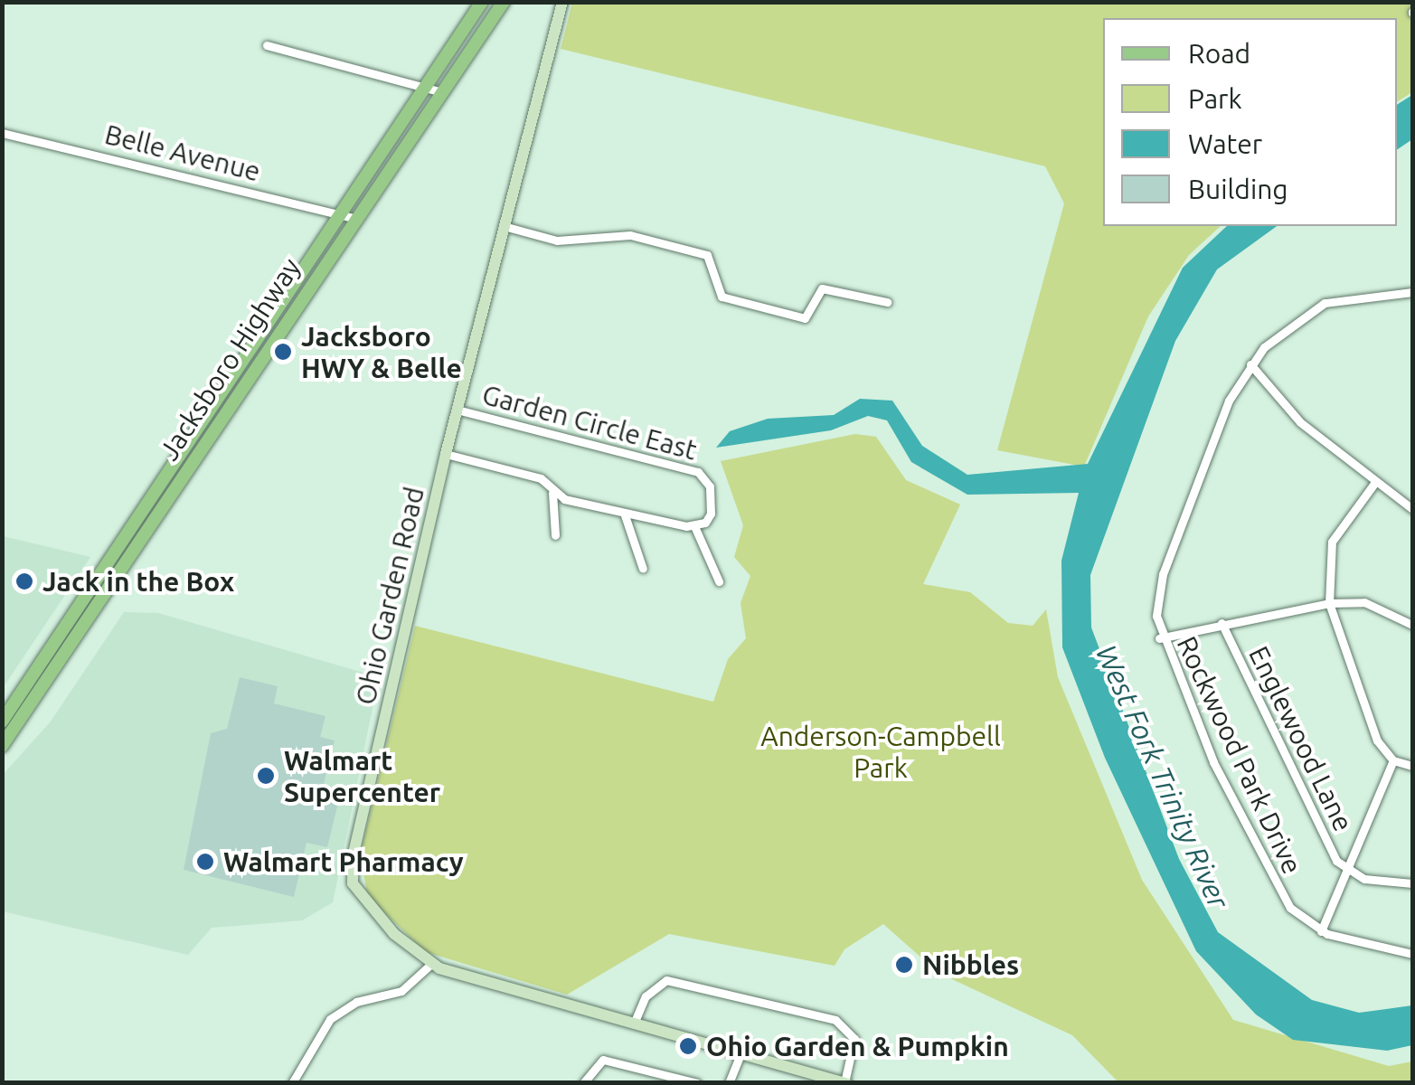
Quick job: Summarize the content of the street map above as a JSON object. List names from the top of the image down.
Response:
{
  "streets": {
    "main road": ["Jacksboro Highway"],
    "street": [
      "Belle Avenue",
      "Garden Circle East",
      "Ohio Garden Road",
      "Englewood Lane",
      "Rockwood Park Drive"
    ]
  },
  "crossings": [
    ["Belle Avenue", "Jacksboro Highway"],
    ["Garden Circle East", "Ohio Garden Road"]
  ],
  "water": ["West Fork Trinity River"],
  "parks": ["Anderson-Campbell Park"],
  "places": [
    "Jacksboro HWY & Belle",
    "Jack in the Box",
    "Walmart Supercenter",
    "Walmart Pharmacy",
    "Nibbles",
    "Ohio Garden & Pumpkin"
  ],
  "legend": [
    "Road",
    "Park",
    "Water",
    "Building"
  ]
}
